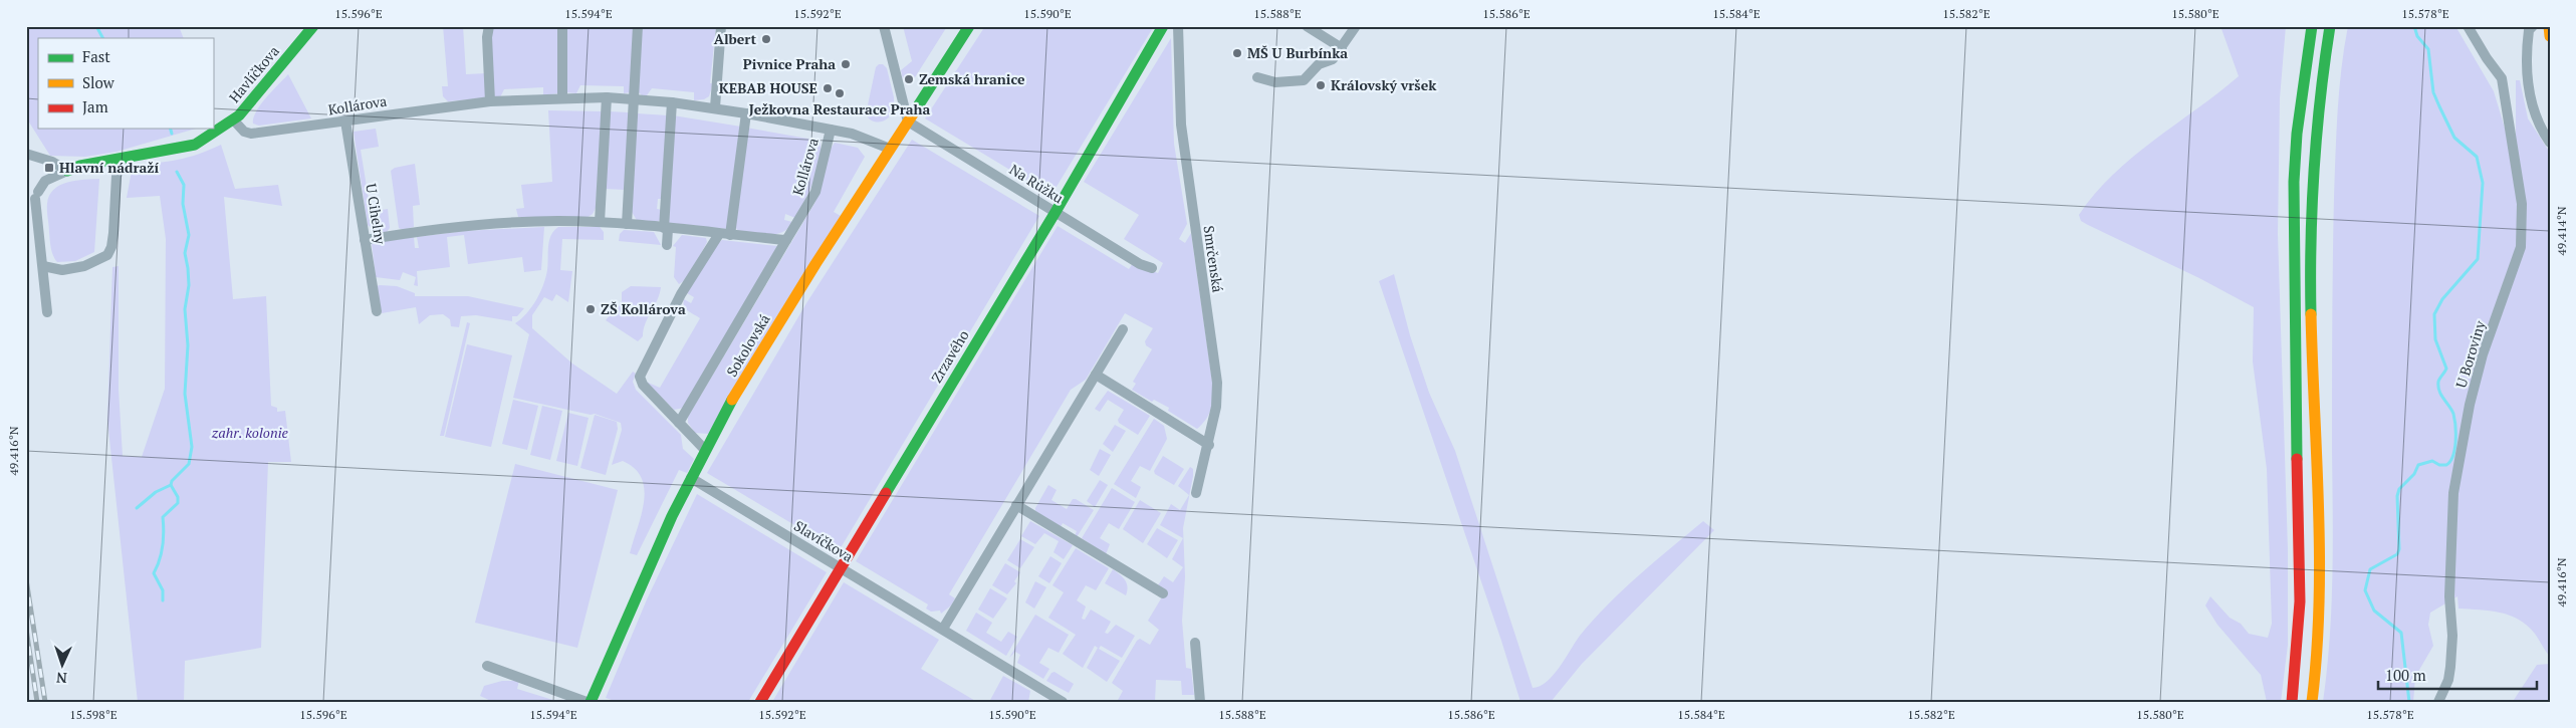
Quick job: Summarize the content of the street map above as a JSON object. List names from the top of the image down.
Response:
{
  "streets": {
    "main road": ["Havlíčkova", "Sokolovská", "Zrzavého"],
    "street": [
      "Kollárova",
      "Na Růžku",
      "U Cihelny",
      "Smrčenská",
      "U Boroviny",
      "Slavíčkova"
    ]
  },
  "crossings": [
    ["Havlíčkova", "Kollárova"],
    ["Kollárova", "U Cihelny"],
    ["Kollárova", "Sokolovská"],
    ["Na Růžku", "Sokolovská"],
    ["Na Růžku", "Zrzavého"],
    ["Sokolovská", "Slavíčkova"],
    ["Zrzavého", "Slavíčkova"]
  ],
  "parks": ["zahr. kolonie"],
  "places": {
    "other": [
      "Albert",
      "MŠ U Burbínka",
      "Pivnice Praha",
      "Zemská hranice",
      "Královský vršek",
      "KEBAB HOUSE",
      "Ježkovna Restaurace Praha",
      "ZŠ Kollárova"
    ],
    "transit": ["Hlavní nádraží"]
  },
  "legend": ["Fast", "Slow", "Jam"],
  "scale_bar": "100 m",
  "north": "bottom",
  "coordinates": [
    "15.596°E",
    "15.594°E",
    "15.592°E",
    "15.590°E",
    "15.588°E",
    "15.586°E",
    "15.584°E",
    "15.582°E",
    "15.580°E",
    "15.578°E",
    "49.414°N",
    "49.416°N",
    "15.598°E"
  ]
}
